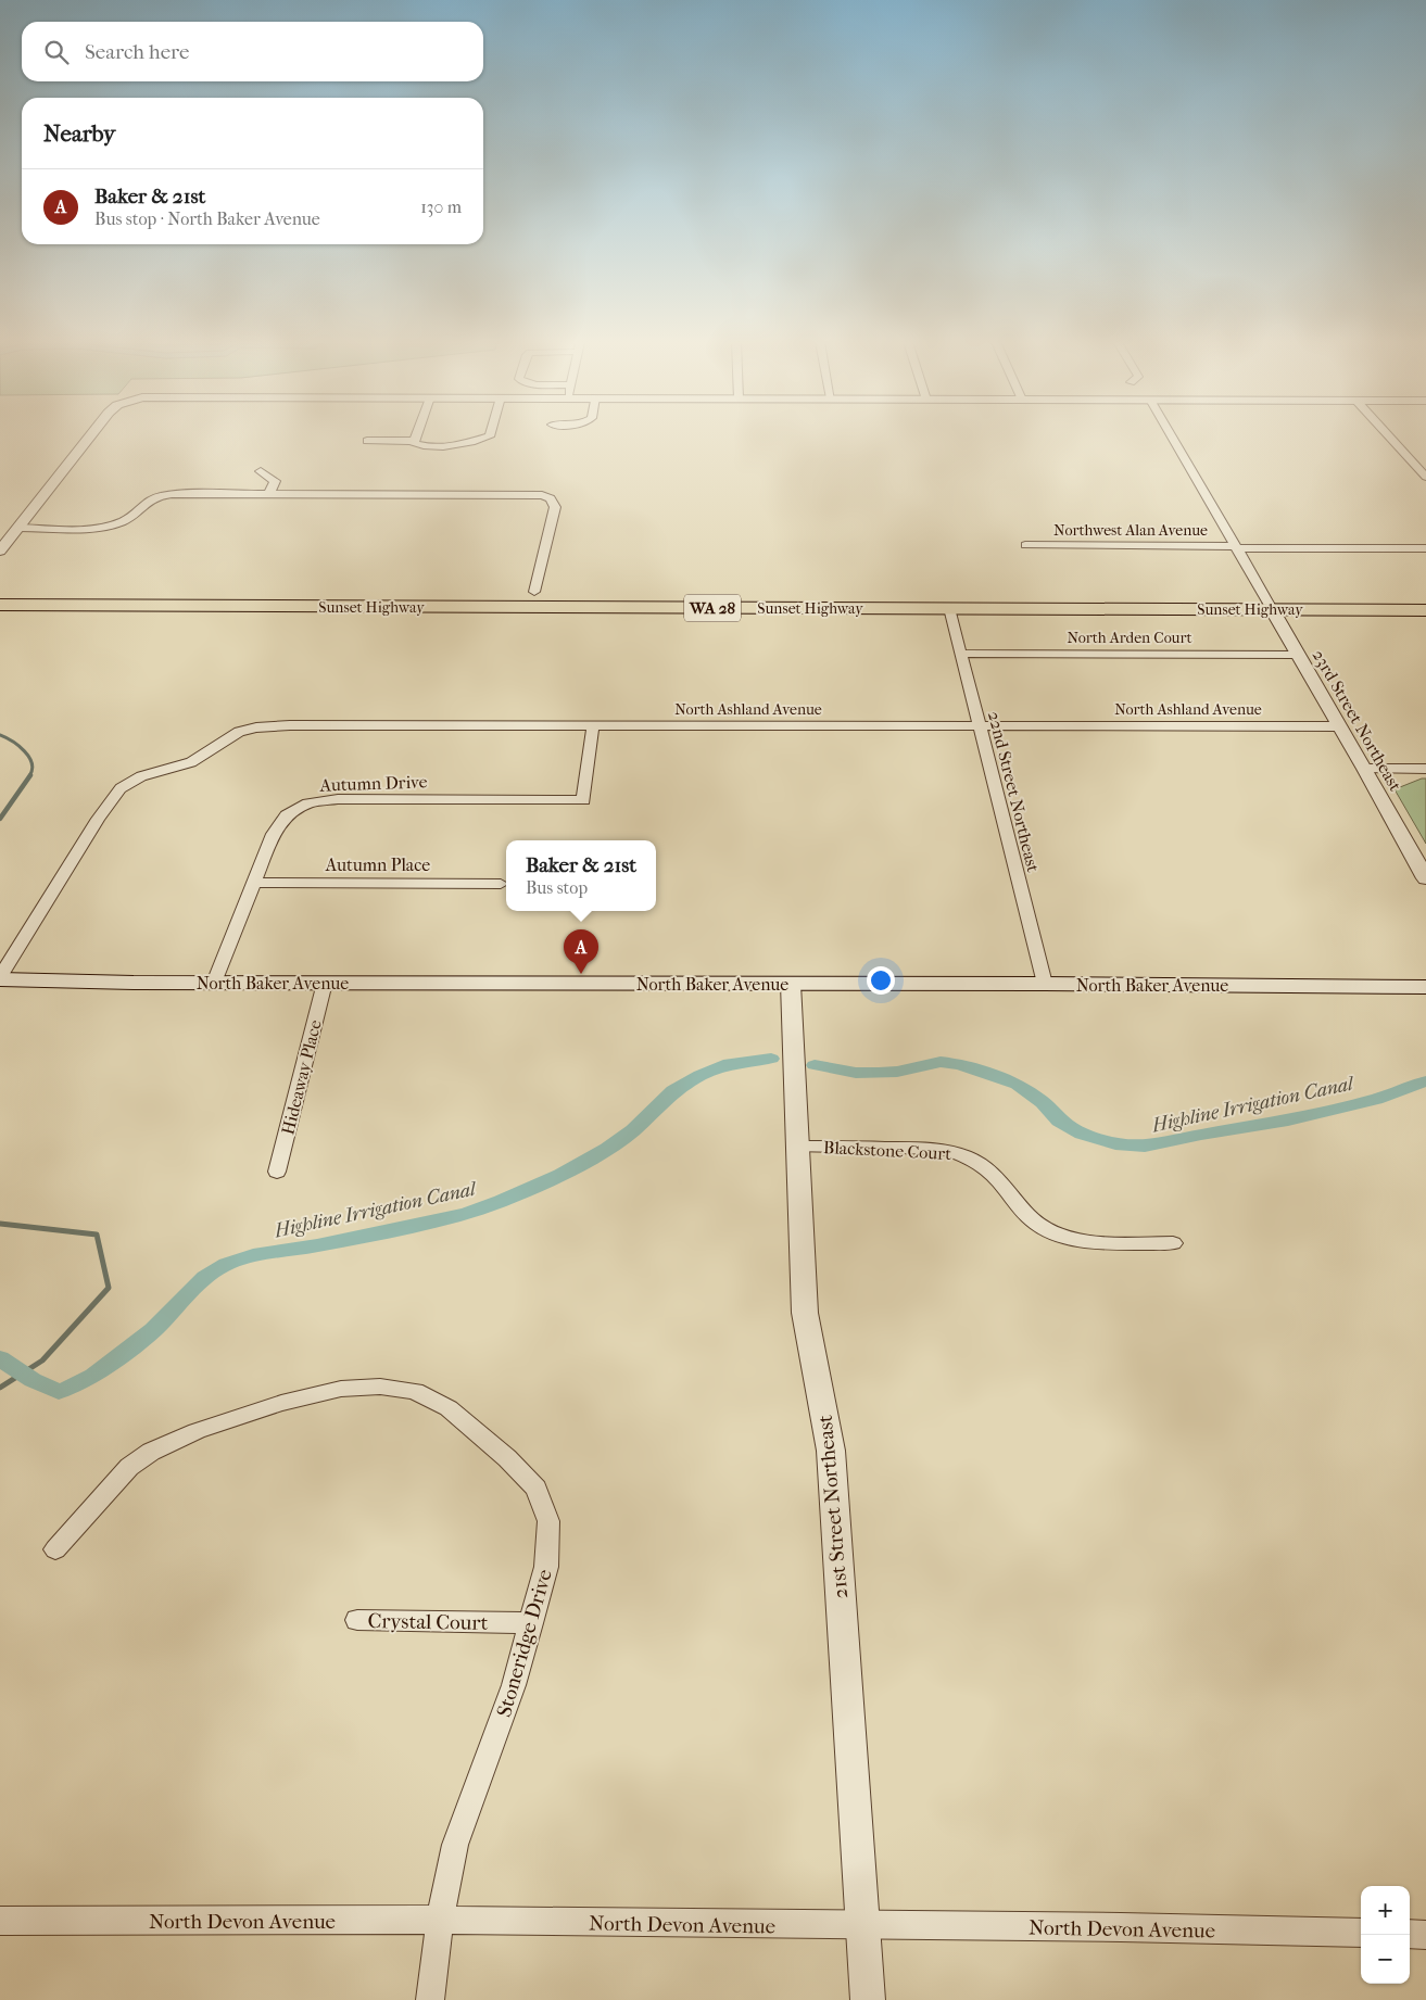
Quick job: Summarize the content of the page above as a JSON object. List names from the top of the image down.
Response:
{
  "streets": {
    "highway": ["Sunset Highway", "WA 28"],
    "main road": ["North Baker Avenue"],
    "street": [
      "Northwest Alan Avenue",
      "North Arden Court",
      "North Ashland Avenue",
      "23rd Street Northeast",
      "Autumn Drive",
      "22nd Street Northeast",
      "Autumn Place",
      "Hideaway Place",
      "Blackstone Court",
      "21st Street Northeast",
      "Crystal Court",
      "Stoneridge Drive",
      "North Devon Avenue"
    ]
  },
  "crossings": [
    ["Sunset Highway", "23rd Street Northeast"],
    ["Sunset Highway", "22nd Street Northeast"],
    ["North Arden Court", "23rd Street Northeast"],
    ["North Arden Court", "22nd Street Northeast"],
    ["North Ashland Avenue", "23rd Street Northeast"],
    ["North Ashland Avenue", "Autumn Drive"],
    ["North Ashland Avenue", "22nd Street Northeast"],
    ["North Ashland Avenue", "North Baker Avenue"],
    ["Autumn Drive", "Autumn Place"],
    ["Autumn Drive", "North Baker Avenue"],
    ["22nd Street Northeast", "North Baker Avenue"],
    ["North Baker Avenue", "Hideaway Place"],
    ["North Baker Avenue", "21st Street Northeast"],
    ["Blackstone Court", "21st Street Northeast"],
    ["21st Street Northeast", "North Devon Avenue"],
    ["Crystal Court", "Stoneridge Drive"],
    ["Stoneridge Drive", "North Devon Avenue"]
  ],
  "water": ["Highline Irrigation Canal"],
  "page": {
    "search": "Search here",
    "heading": "Nearby",
    "list": [
      {
        "mark": "A",
        "name": "Baker & 21st",
        "note": "Bus stop · North Baker Avenue",
        "value": "130 m"
      }
    ],
    "popup": ["Baker & 21st", "Bus stop"],
    "pins": "A",
    "map_buttons": ["+", "−"]
  }
}
